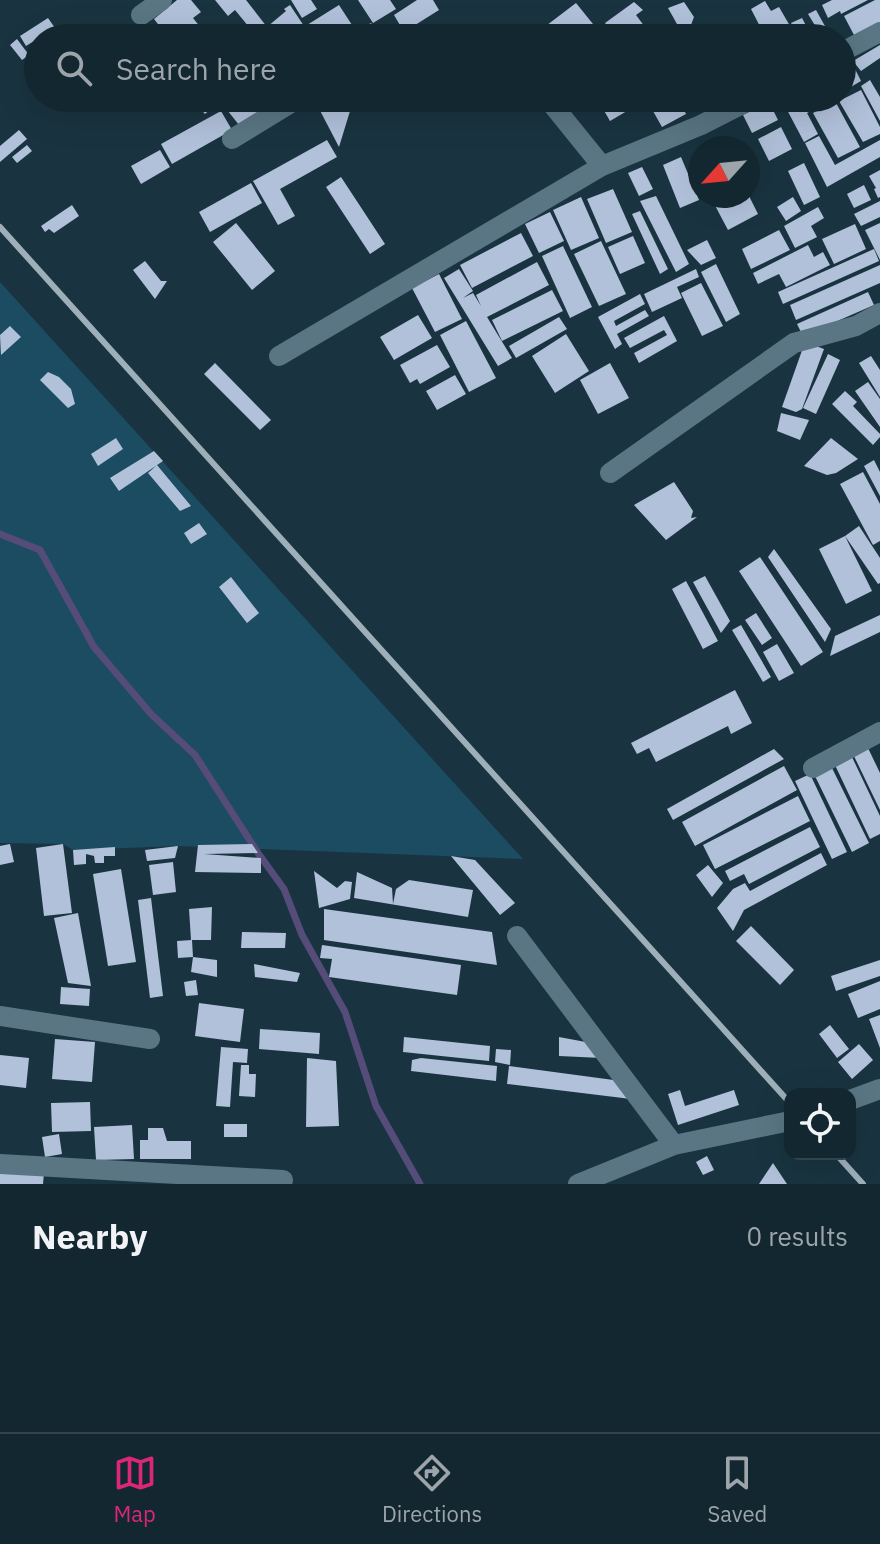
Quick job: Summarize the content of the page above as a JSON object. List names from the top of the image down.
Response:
{
  "north": "bottom left",
  "page": {
    "search": "Search here",
    "heading": ["Nearby", "0 results"],
    "nav": ["Map", "Directions", "Saved"]
  }
}
